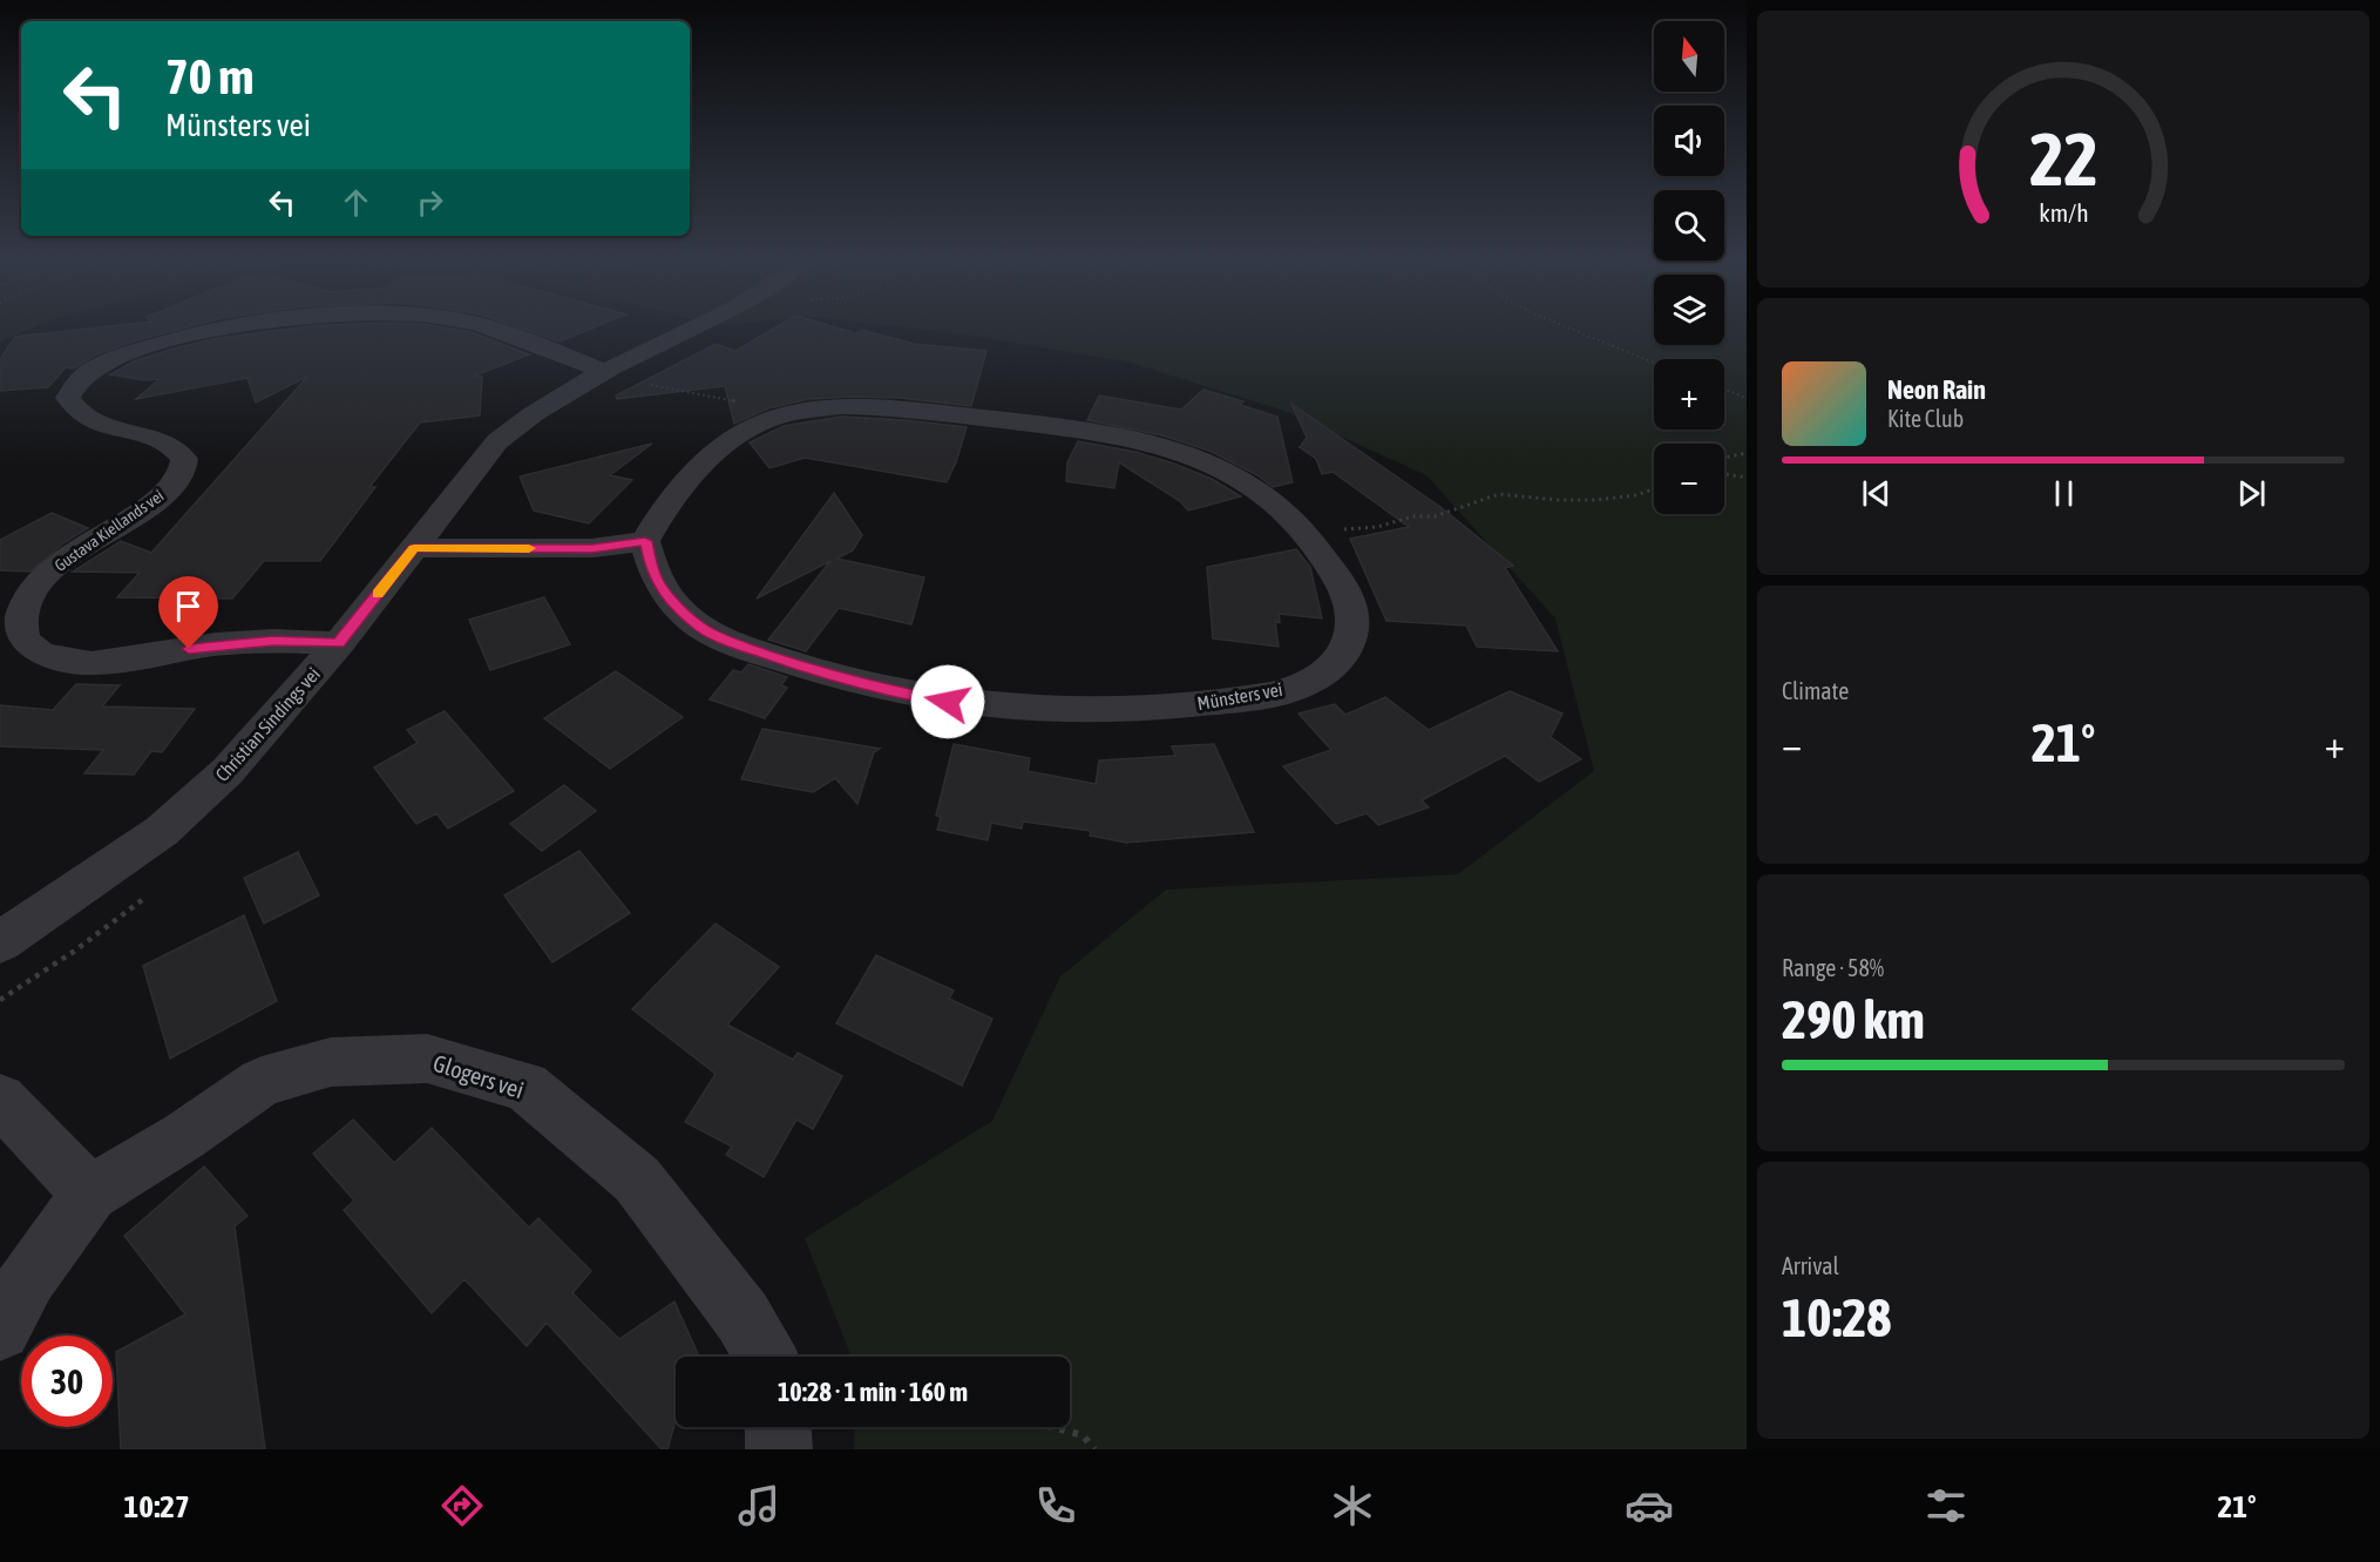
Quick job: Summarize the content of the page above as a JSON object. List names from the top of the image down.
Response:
{
  "streets": {
    "street": [
      "Gustava Kiellands vei",
      "Münsters vei",
      "Christian Sindings vei",
      "Glogers vei"
    ]
  },
  "crossings": [
    ["Gustava Kiellands vei", "Christian Sindings vei"]
  ],
  "north": "top",
  "page": {
    "map_buttons": ["+", "−"],
    "turn": ["70 m", "Münsters vei"],
    "song": ["Neon Rain", "Kite Club"],
    "tile": [
      "Climate",
      ["Range · 58%", "290 km"],
      ["Arrival", "10:28"]
    ],
    "heat": ["−", "21°", "+"],
    "limit": "30",
    "trip": "10:28 · 1 min · 160 m",
    "tabs": ["10:27", "21°"],
    "gauge": ["22", "km/h"]
  }
}
